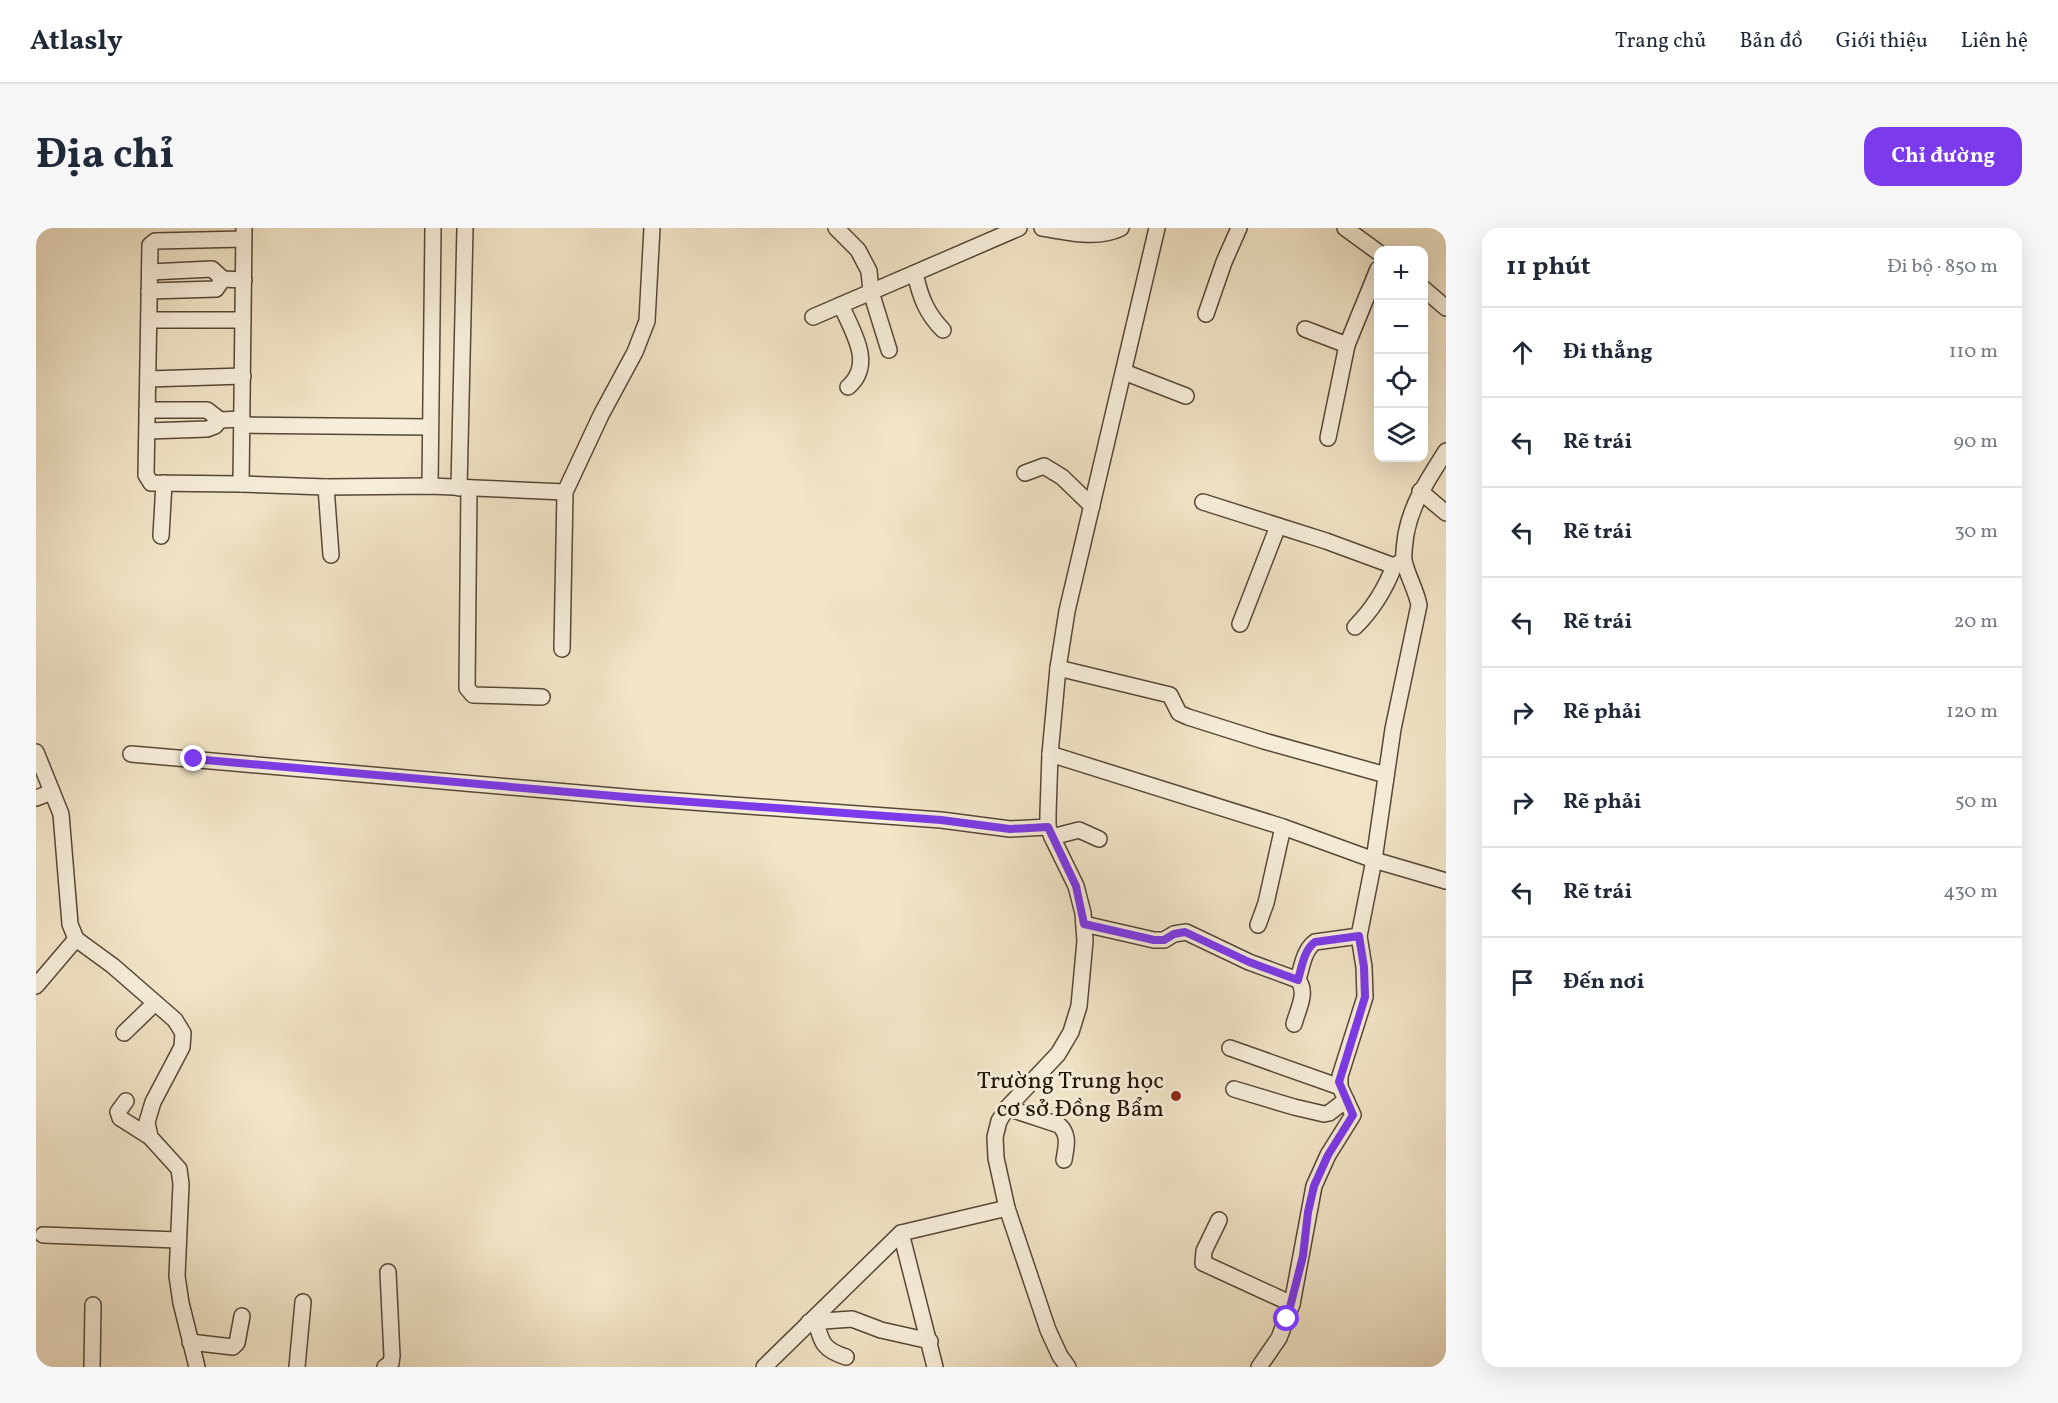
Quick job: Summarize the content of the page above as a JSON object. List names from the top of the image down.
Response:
{
  "places": ["Trường Trung học cơ sở Đồng Bẩm"],
  "page": {
    "header": "Atlasly",
    "nav": [
      "Trang chủ",
      "Bản đồ",
      "Giới thiệu",
      "Liên hệ"
    ],
    "title": "Địa chỉ",
    "buttons": "Chỉ đường",
    "heading": ["11 phút", "Đi bộ · 850 m"],
    "map_buttons": ["+", "−"],
    "list": [
      ["Đi thẳng", "110 m"],
      ["Rẽ trái", "90 m"],
      ["Rẽ trái", "30 m"],
      ["Rẽ trái", "20 m"],
      ["Rẽ phải", "120 m"],
      ["Rẽ phải", "50 m"],
      ["Rẽ trái", "430 m"],
      "Đến nơi"
    ]
  }
}
